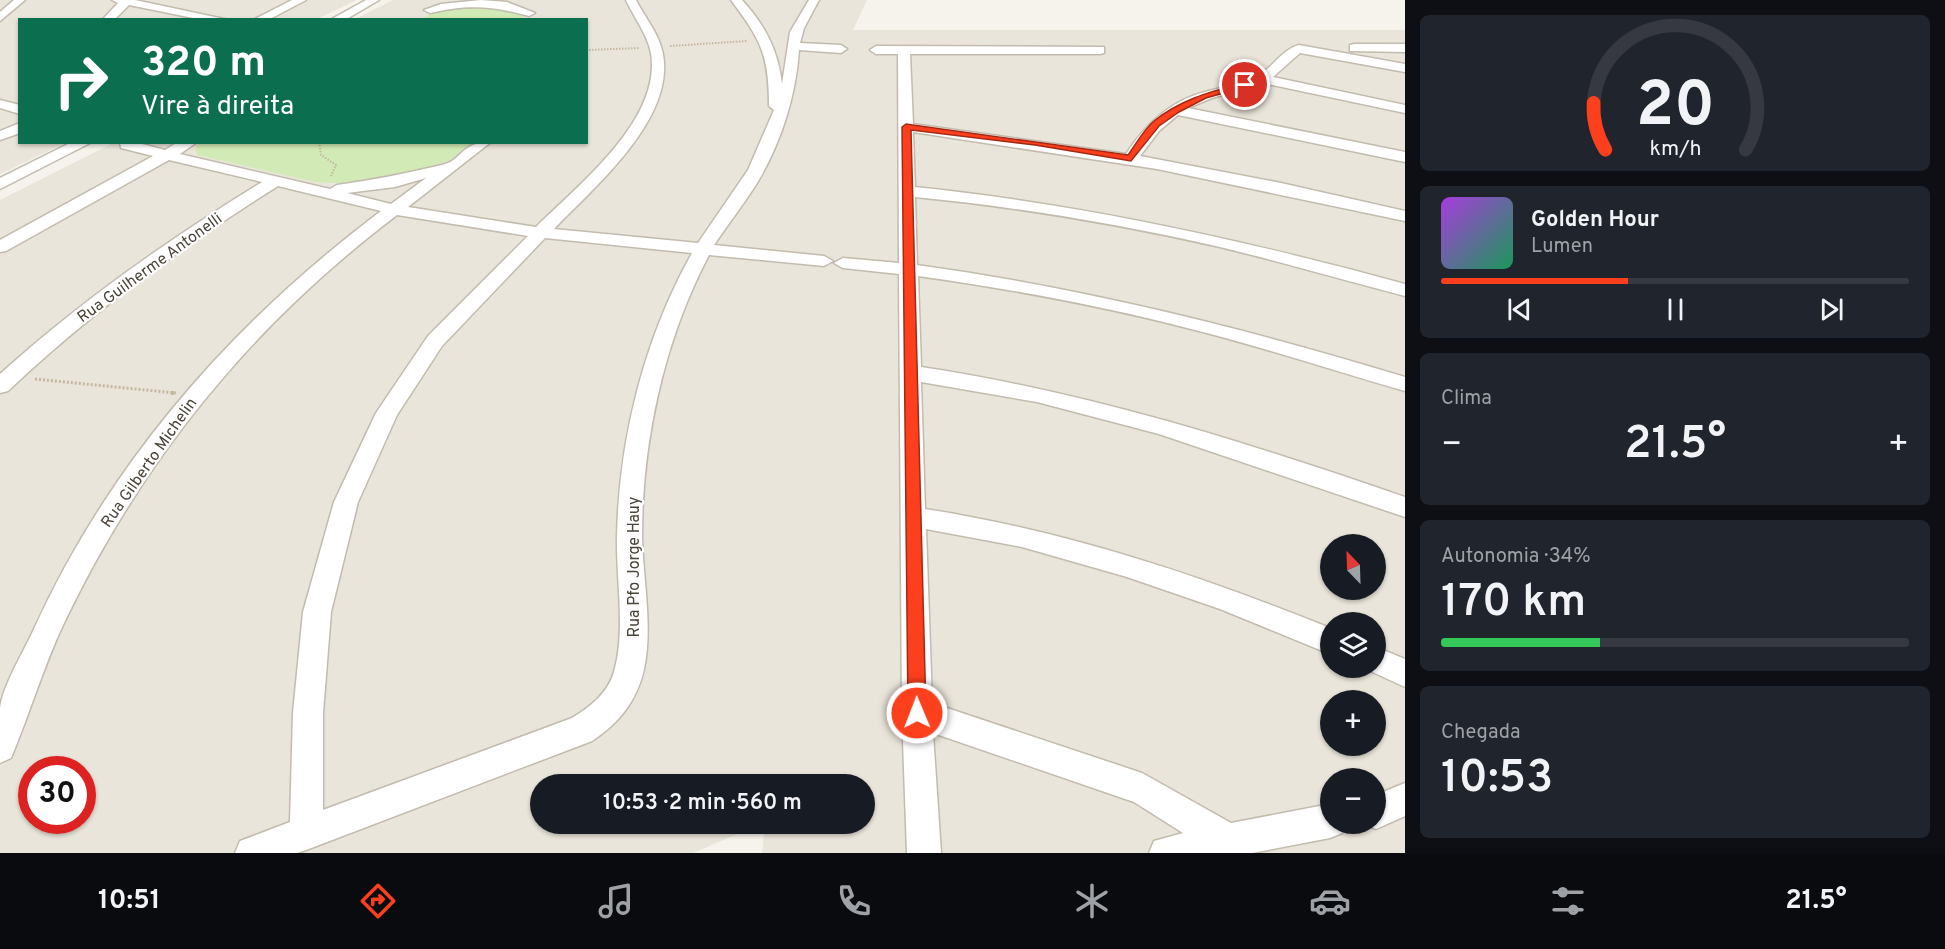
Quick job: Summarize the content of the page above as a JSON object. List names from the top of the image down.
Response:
{
  "streets": {
    "street": ["Rua Guilherme Antonelli", "Rua Gilberto Michelin", "Rua Pfo Jorge Hauy"]
  },
  "north": "top left",
  "page": {
    "turn": ["320 m", "Vire à direita"],
    "song": ["Golden Hour", "Lumen"],
    "tile": [
      "Clima",
      ["Autonomia · 34%", "170 km"],
      ["Chegada", "10:53"]
    ],
    "heat": ["−", "21.5°", "+"],
    "map_buttons": ["+", "−"],
    "limit": "30",
    "trip": "10:53 · 2 min · 560 m",
    "tabs": ["10:51", "21.5°"],
    "gauge": ["20", "km/h"]
  }
}
